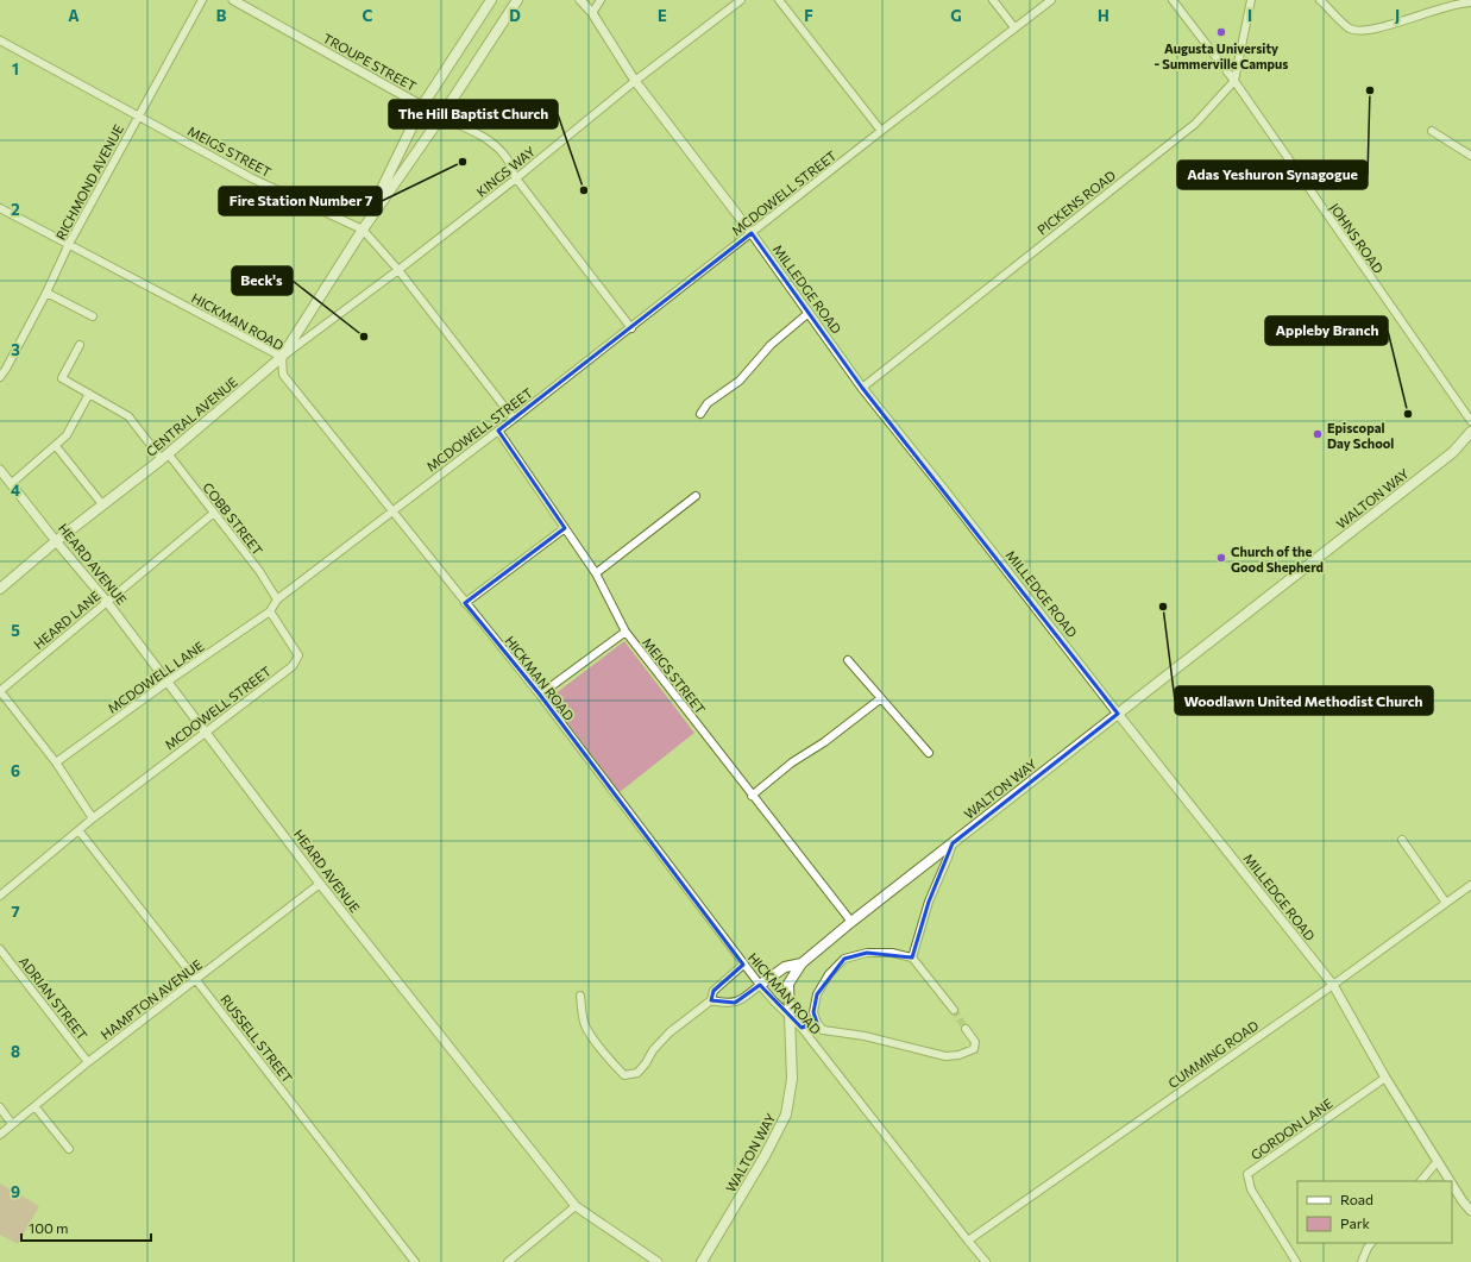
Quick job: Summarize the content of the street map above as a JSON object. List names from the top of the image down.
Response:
{
  "streets": {
    "main road": ["CENTRAL AVENUE", "WALTON WAY"],
    "street": [
      "TROUPE STREET",
      "MEIGS STREET",
      "KINGS WAY",
      "RICHMOND AVENUE",
      "MCDOWELL STREET",
      "PICKENS ROAD",
      "JOHNS ROAD",
      "MILLEDGE ROAD",
      "HICKMAN ROAD",
      "COBB STREET",
      "HEARD AVENUE",
      "HEARD LANE",
      "MCDOWELL LANE",
      "ADRIAN STREET",
      "HAMPTON AVENUE",
      "RUSSELL STREET",
      "CUMMING ROAD",
      "GORDON LANE"
    ]
  },
  "crossings": [
    ["TROUPE STREET", "KINGS WAY"],
    ["TROUPE STREET", "MCDOWELL STREET"],
    ["TROUPE STREET", "CENTRAL AVENUE"],
    ["MEIGS STREET", "KINGS WAY"],
    ["MEIGS STREET", "RICHMOND AVENUE"],
    ["MEIGS STREET", "MCDOWELL STREET"],
    ["MEIGS STREET", "CENTRAL AVENUE"],
    ["MEIGS STREET", "WALTON WAY"],
    ["KINGS WAY", "MILLEDGE ROAD"],
    ["KINGS WAY", "HICKMAN ROAD"],
    ["KINGS WAY", "CENTRAL AVENUE"],
    ["RICHMOND AVENUE", "HICKMAN ROAD"],
    ["MCDOWELL STREET", "MILLEDGE ROAD"],
    ["MCDOWELL STREET", "HICKMAN ROAD"],
    ["MCDOWELL STREET", "COBB STREET"],
    ["MCDOWELL STREET", "HEARD AVENUE"],
    ["MCDOWELL STREET", "MCDOWELL LANE"],
    ["MCDOWELL STREET", "RUSSELL STREET"],
    ["PICKENS ROAD", "JOHNS ROAD"],
    ["PICKENS ROAD", "MILLEDGE ROAD"],
    ["MILLEDGE ROAD", "WALTON WAY"],
    ["MILLEDGE ROAD", "CUMMING ROAD"],
    ["MILLEDGE ROAD", "GORDON LANE"],
    ["HICKMAN ROAD", "CENTRAL AVENUE"],
    ["HICKMAN ROAD", "WALTON WAY"],
    ["HICKMAN ROAD", "CUMMING ROAD"],
    ["CENTRAL AVENUE", "COBB STREET"],
    ["CENTRAL AVENUE", "HEARD AVENUE"],
    ["COBB STREET", "HEARD LANE"],
    ["HEARD AVENUE", "HEARD LANE"],
    ["HEARD AVENUE", "MCDOWELL LANE"],
    ["HEARD AVENUE", "HAMPTON AVENUE"],
    ["ADRIAN STREET", "HAMPTON AVENUE"],
    ["HAMPTON AVENUE", "RUSSELL STREET"]
  ],
  "places": [
    "Augusta University - Summerville Campus",
    "Adas Yeshuron Synagogue",
    "Fire Station Number 7",
    "The Hill Baptist Church",
    "Beck's",
    "Appleby Branch",
    "Episcopal Day School",
    "Church of the Good Shepherd",
    "Woodlawn United Methodist Church"
  ],
  "legend": ["Road", "Park"],
  "scale_bar": "100 m",
  "grid": {
    "columns": [
      "A",
      "B",
      "C",
      "D",
      "E",
      "F",
      "G",
      "H",
      "I",
      "J"
    ],
    "rows": [
      "1",
      "2",
      "3",
      "4",
      "5",
      "6",
      "7",
      "8",
      "9"
    ]
  }
}
